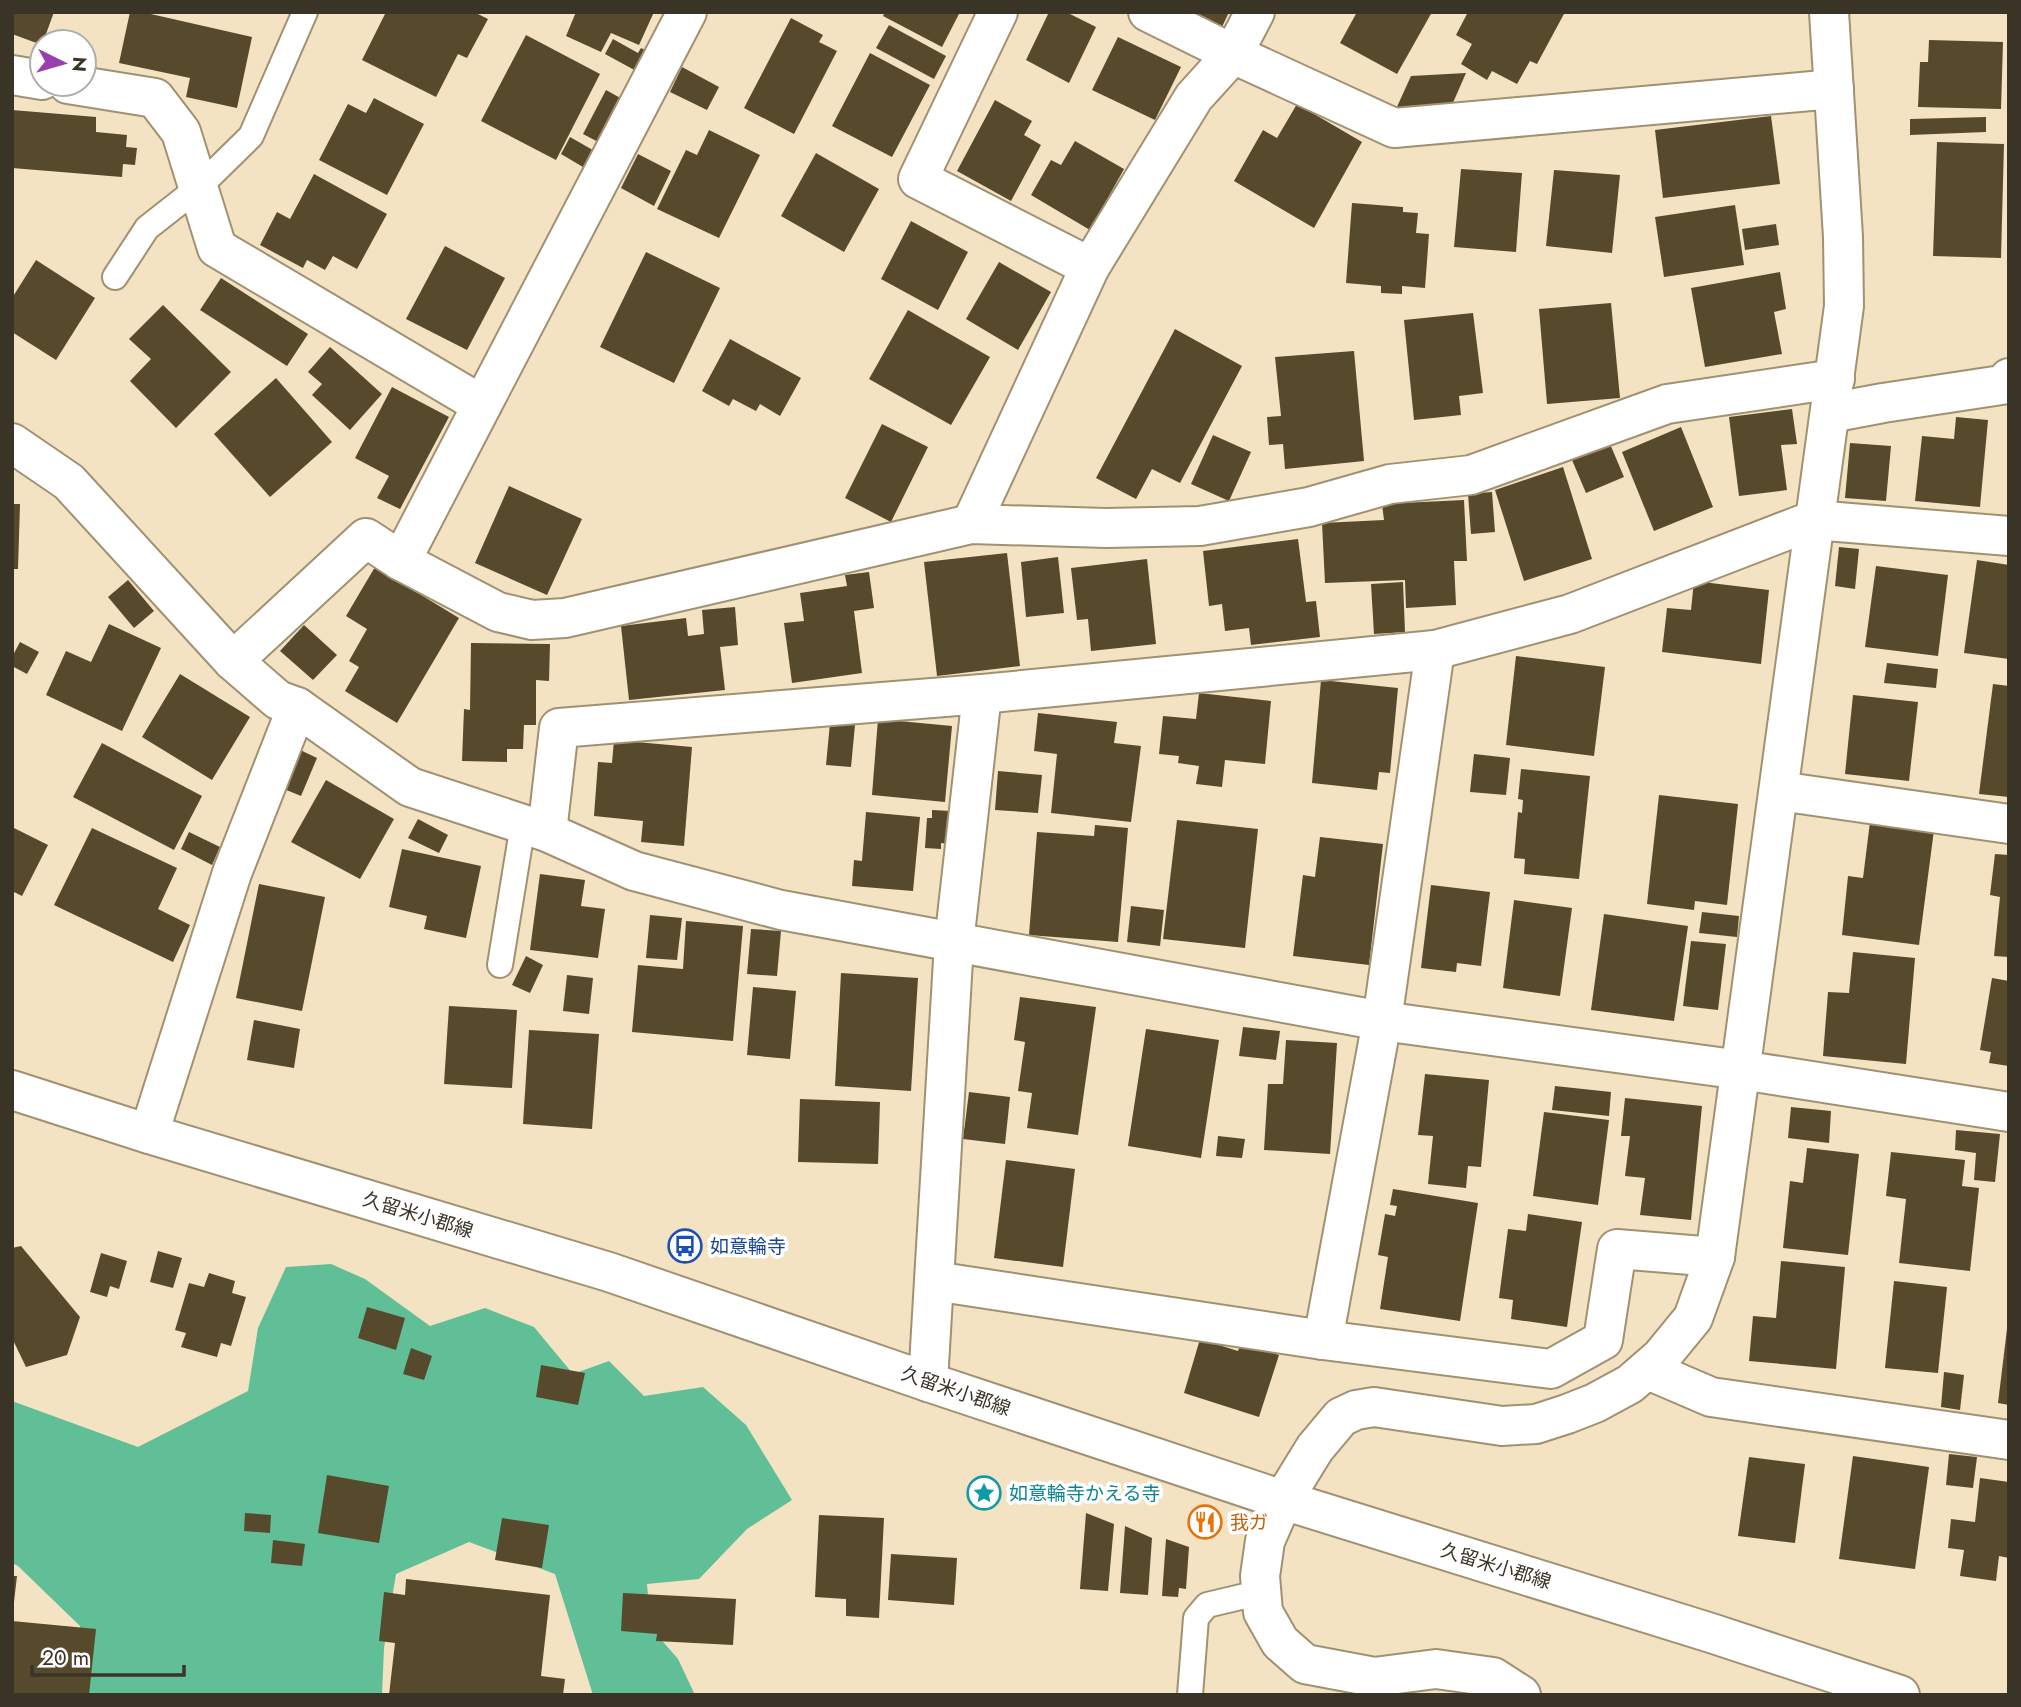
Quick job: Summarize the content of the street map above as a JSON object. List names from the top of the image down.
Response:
{
  "streets": {
    "street": ["久留米小郡線"]
  },
  "places": {
    "bus stop": ["如意輪寺"],
    "place": ["如意輪寺かえる寺"],
    "restaurant": ["我ガ"]
  },
  "scale_bar": "20 m",
  "north": "right"
}
